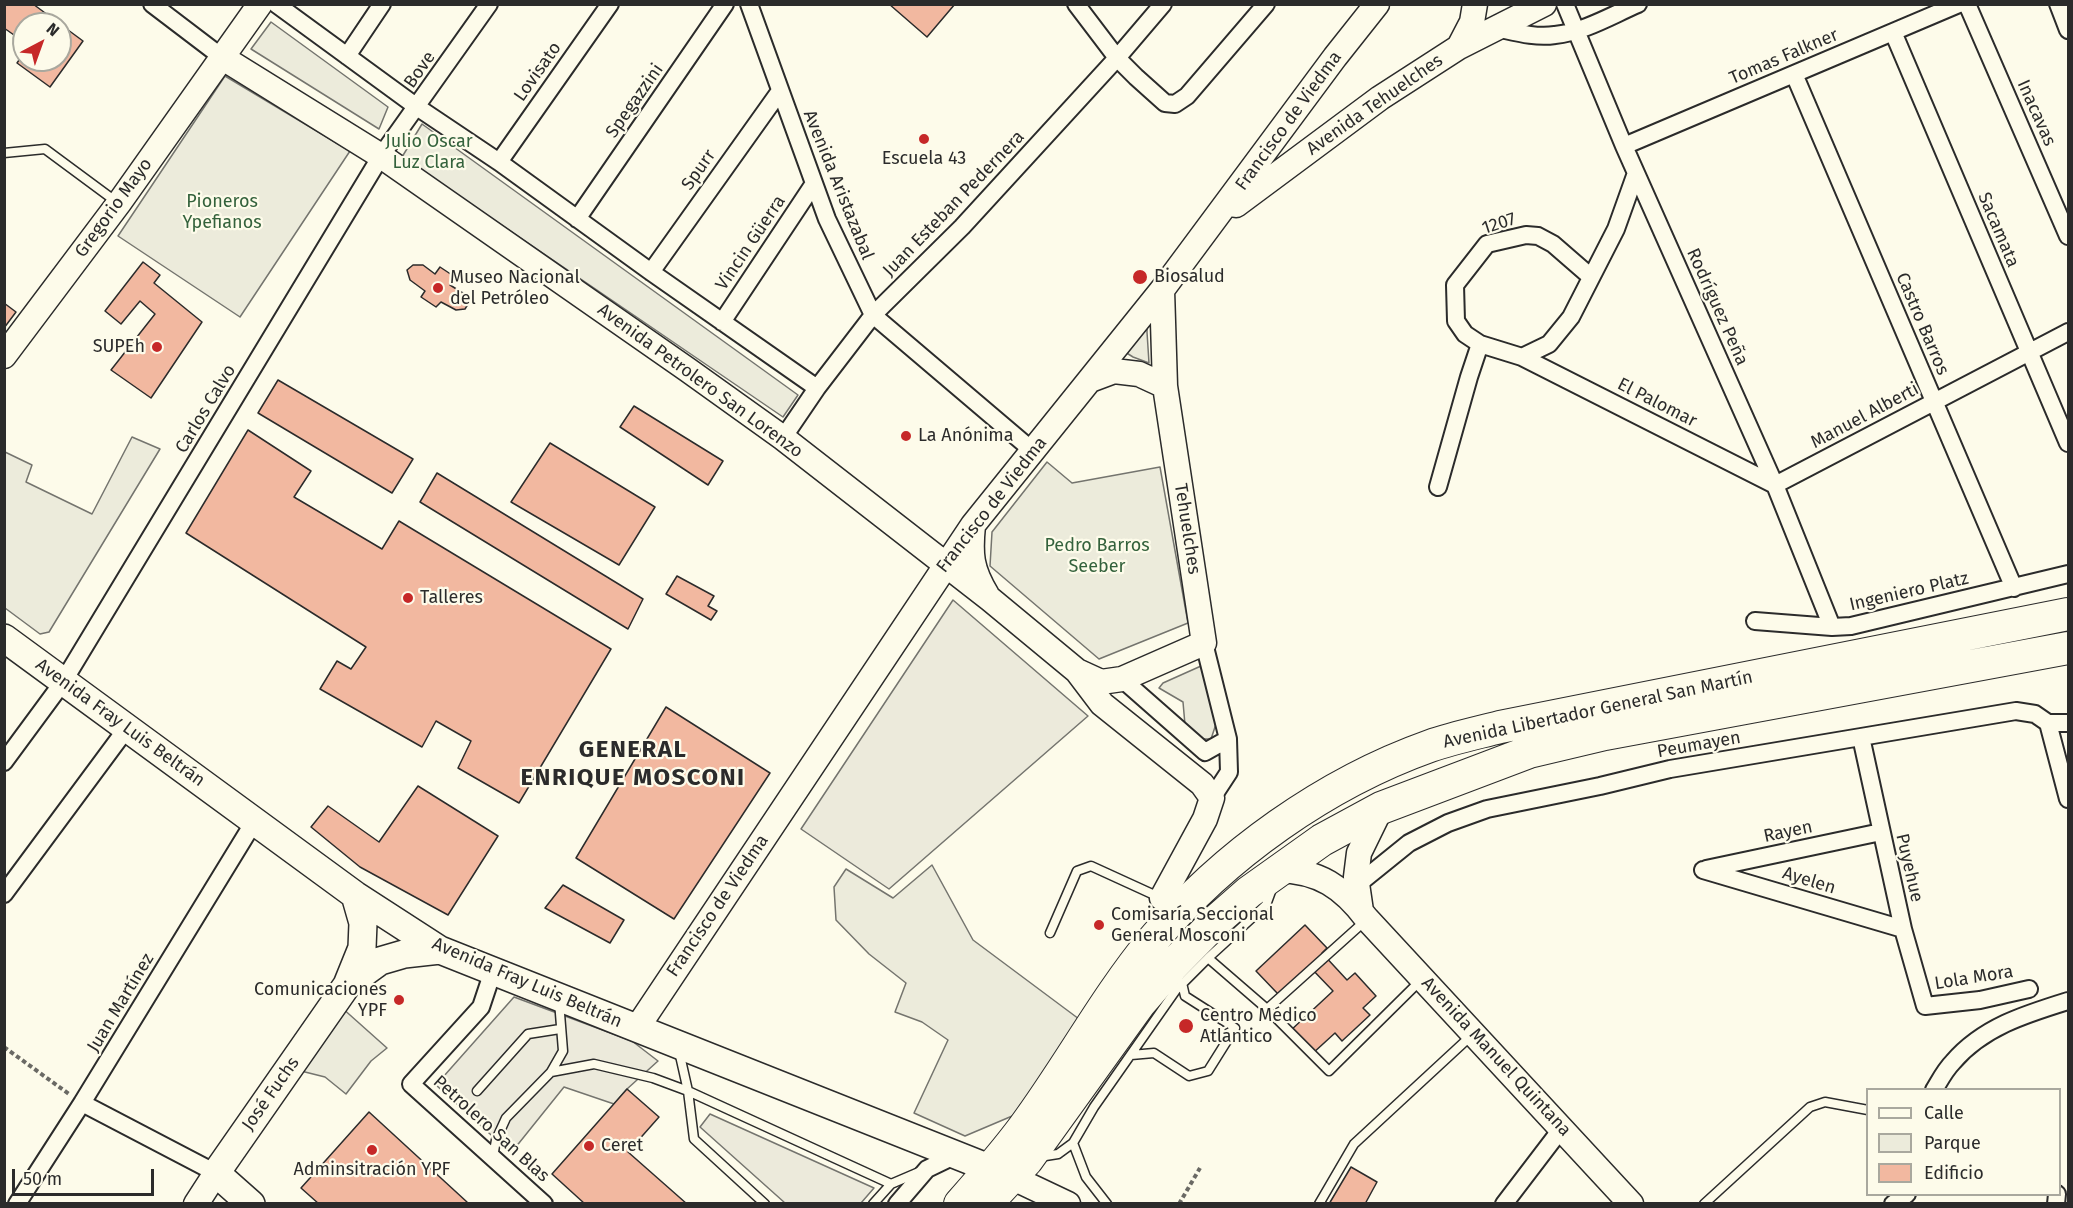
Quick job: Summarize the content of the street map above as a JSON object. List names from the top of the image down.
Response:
{
  "streets": {
    "highway": ["Avenida Libertador General San Martín"],
    "main road": [
      "Avenida Tehuelches",
      "Francisco de Viedma",
      "Gregorio Mayo",
      "Avenida Petrolero San Lorenzo",
      "Tehuelches",
      "Avenida Fray Luis Beltrán",
      "Avenida Manuel Quintana",
      "José Fuchs"
    ],
    "street": [
      "Tomas Falkner",
      "Bove",
      "Lovisato",
      "Spegazzini",
      "Inacavas",
      "Spurr",
      "Avenida Aristazabal",
      "Juan Esteban Pedernera",
      "1207",
      "Sacamata",
      "Vincin Güerra",
      "Rodríguez Peña",
      "Castro Barros",
      "El Palomar",
      "Carlos Calvo",
      "Manuel Alberti",
      "Ingeniero Platz",
      "Peumayen",
      "Rayen",
      "Puyehue",
      "Ayelen",
      "Lola Mora",
      "Juan Martínez",
      "Petrolero San Blas"
    ]
  },
  "crossings": [
    ["Tomas Falkner", "Sacamata"],
    ["Tomas Falkner", "Rodríguez Peña"],
    ["Tomas Falkner", "Castro Barros"],
    ["Bove", "Avenida Petrolero San Lorenzo"],
    ["Bove", "Carlos Calvo"],
    ["Avenida Tehuelches", "Francisco de Viedma"],
    ["Francisco de Viedma", "Avenida Aristazabal"],
    ["Francisco de Viedma", "Avenida Petrolero San Lorenzo"],
    ["Francisco de Viedma", "Tehuelches"],
    ["Francisco de Viedma", "Avenida Fray Luis Beltrán"],
    ["Spurr", "Avenida Aristazabal"],
    ["Avenida Aristazabal", "Juan Esteban Pedernera"],
    ["Avenida Aristazabal", "Vincin Güerra"],
    ["Juan Esteban Pedernera", "Avenida Petrolero San Lorenzo"],
    ["Gregorio Mayo", "Avenida Petrolero San Lorenzo"],
    ["1207", "El Palomar"],
    ["Sacamata", "Manuel Alberti"],
    ["Rodríguez Peña", "El Palomar"],
    ["Rodríguez Peña", "Manuel Alberti"],
    ["Rodríguez Peña", "Ingeniero Platz"],
    ["Castro Barros", "Manuel Alberti"],
    ["Castro Barros", "Ingeniero Platz"],
    ["Avenida Petrolero San Lorenzo", "Carlos Calvo"],
    ["El Palomar", "Manuel Alberti"],
    ["Carlos Calvo", "Avenida Fray Luis Beltrán"],
    ["Avenida Libertador General San Martín", "Avenida Fray Luis Beltrán"],
    ["Avenida Libertador General San Martín", "Avenida Manuel Quintana"],
    ["Avenida Fray Luis Beltrán", "Juan Martínez"],
    ["Avenida Fray Luis Beltrán", "José Fuchs"],
    ["Avenida Fray Luis Beltrán", "Petrolero San Blas"],
    ["Peumayen", "Puyehue"],
    ["Rayen", "Puyehue"],
    ["Rayen", "Ayelen"],
    ["Puyehue", "Ayelen"],
    ["Puyehue", "Lola Mora"]
  ],
  "districts": ["GENERAL ENRIQUE MOSCONI"],
  "parks": ["Julio Oscar Luz Clara", "Pioneros Ypefianos", "Pedro Barros Seeber"],
  "places": [
    "Escuela 43",
    "Biosalud",
    "Museo Nacional del Petróleo",
    "SUPEh",
    "La Anónima",
    "Talleres",
    "Comisaría Seccional General Mosconi",
    "Comunicaciones YPF",
    "Centro Médico Atlántico",
    "Ceret",
    "Adminsitración YPF"
  ],
  "legend": ["Calle", "Parque", "Edificio"],
  "scale_bar": "50 m",
  "north": "top right"
}
